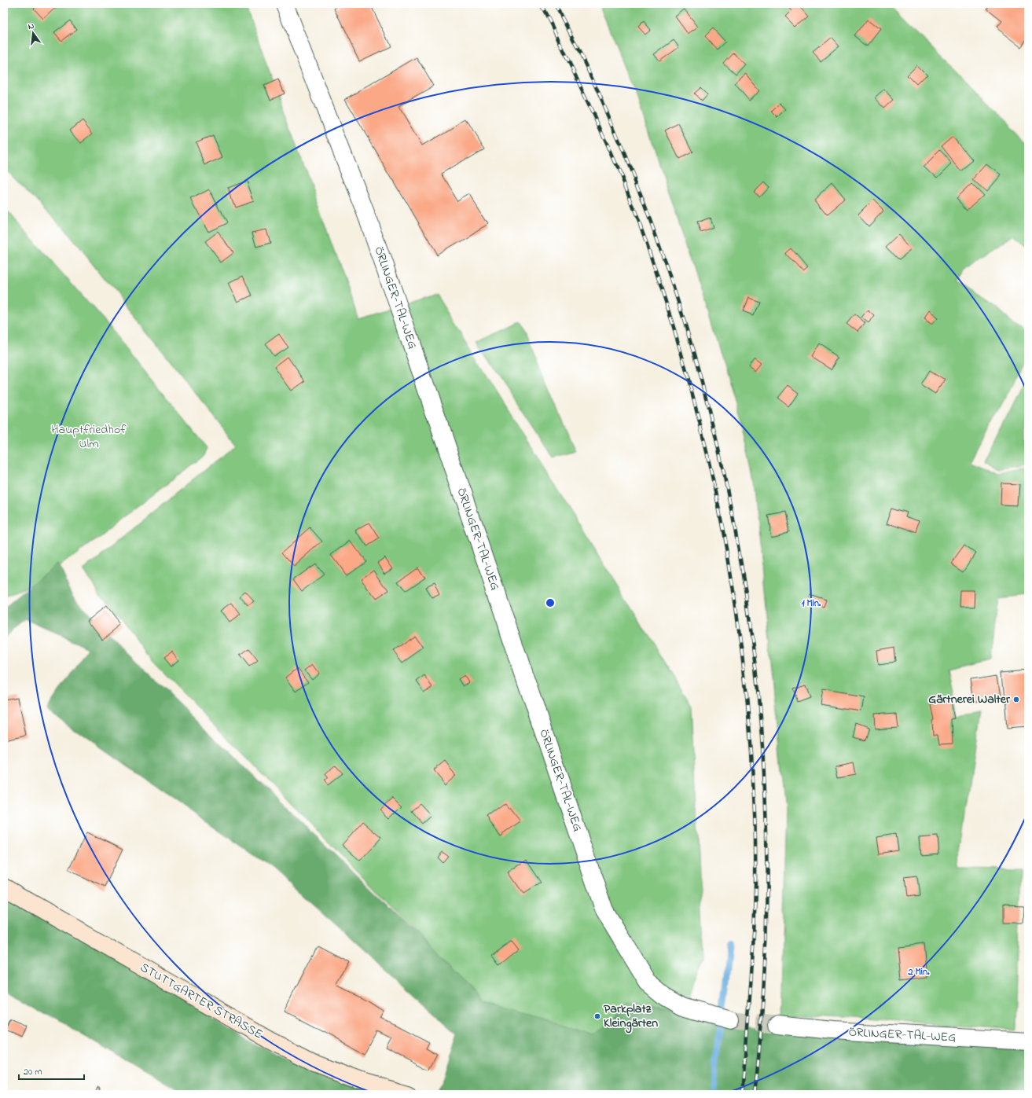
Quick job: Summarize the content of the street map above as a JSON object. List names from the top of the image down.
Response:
{
  "streets": {
    "main road": ["STUTTGARTER STRASSE"],
    "street": ["ÖRLINGER-TAL-WEG"]
  },
  "parks": ["Hauptfriedhof Ulm"],
  "places": ["Gärtnerei Walter", "Parkplatz Kleingärten"],
  "scale_bar": "20 m",
  "north": "top",
  "rings": ["1 Min.", "2 Min."]
}
